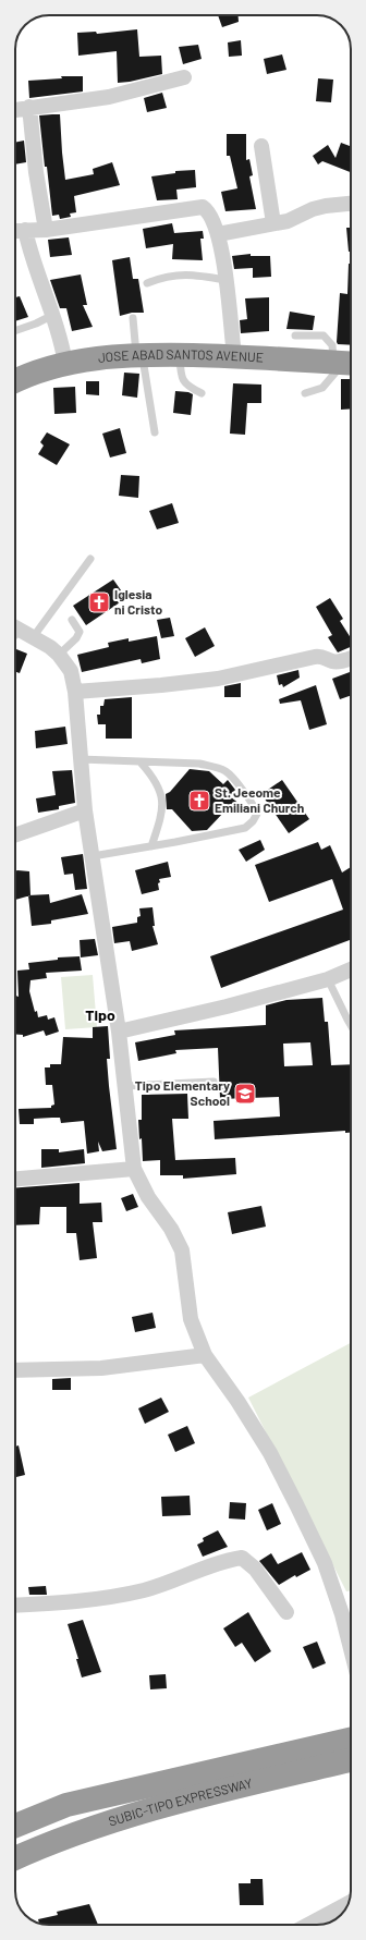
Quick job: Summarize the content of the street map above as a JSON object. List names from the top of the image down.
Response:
{
  "streets": {
    "highway": ["JOSE ABAD SANTOS AVENUE", "SUBIC-TIPO EXPRESSWAY"]
  },
  "districts": ["Tipo"],
  "places": {
    "church": ["Iglesia ni Cristo", "St. Jeeome Emiliani Church"],
    "school or university": ["Tipo Elementary School"]
  }
}
